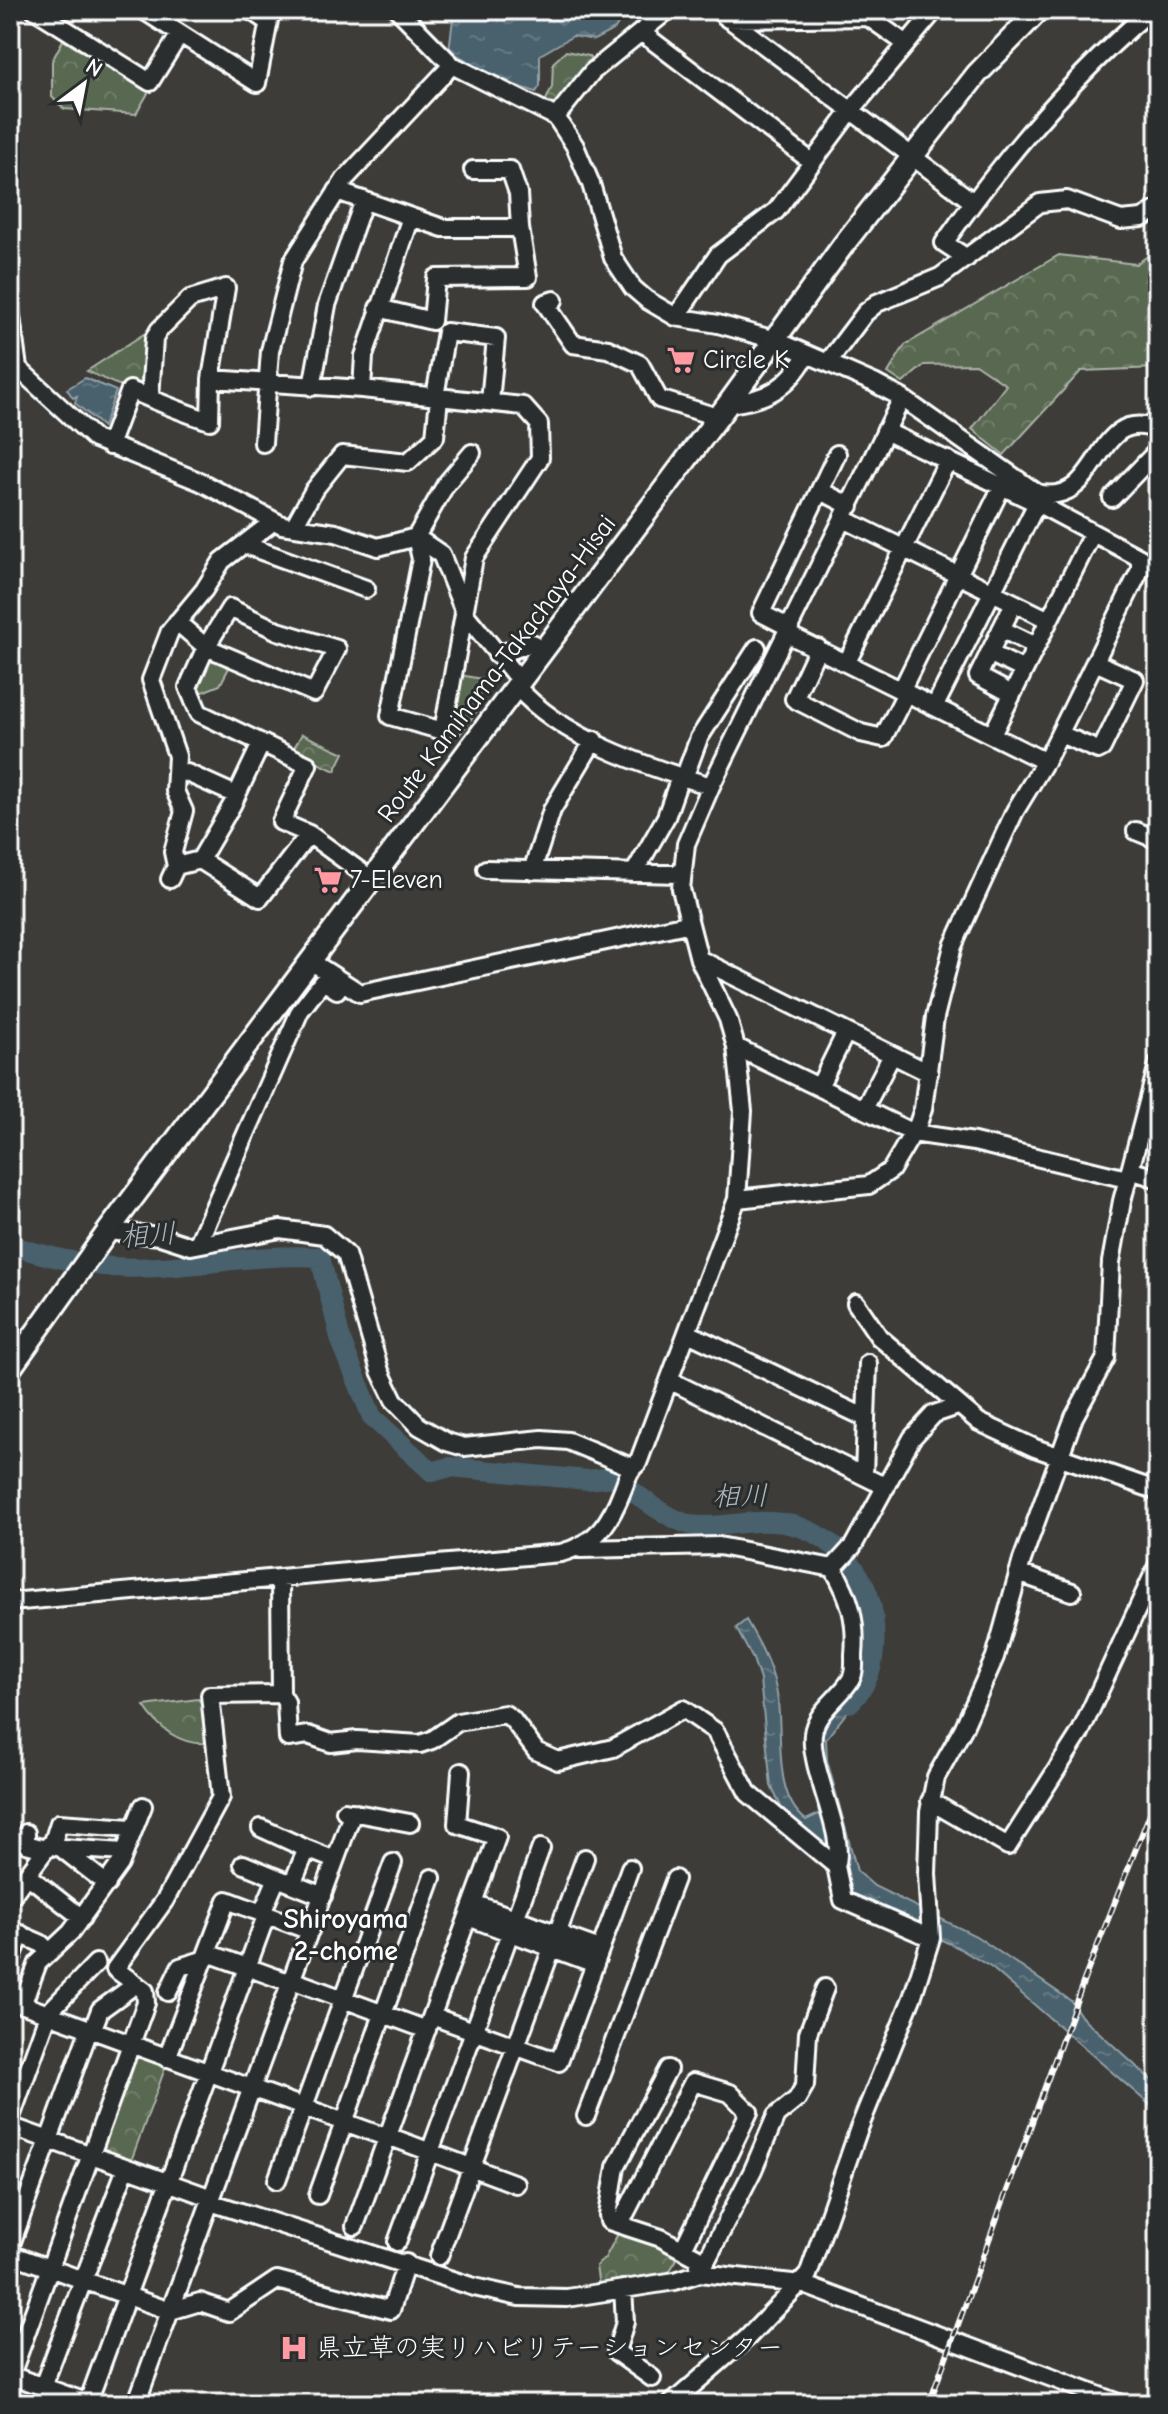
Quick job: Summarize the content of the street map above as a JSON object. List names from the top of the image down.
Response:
{
  "streets": {
    "main road": ["Route Kamihama-Takachaya-Hisai"]
  },
  "districts": ["Shiroyama 2-chome"],
  "water": ["相川"],
  "places": {
    "supermarket": ["Circle K", "7-Eleven"],
    "hospital": ["県立草の実リハビリテーションセンター"]
  },
  "north": "top right"
}
